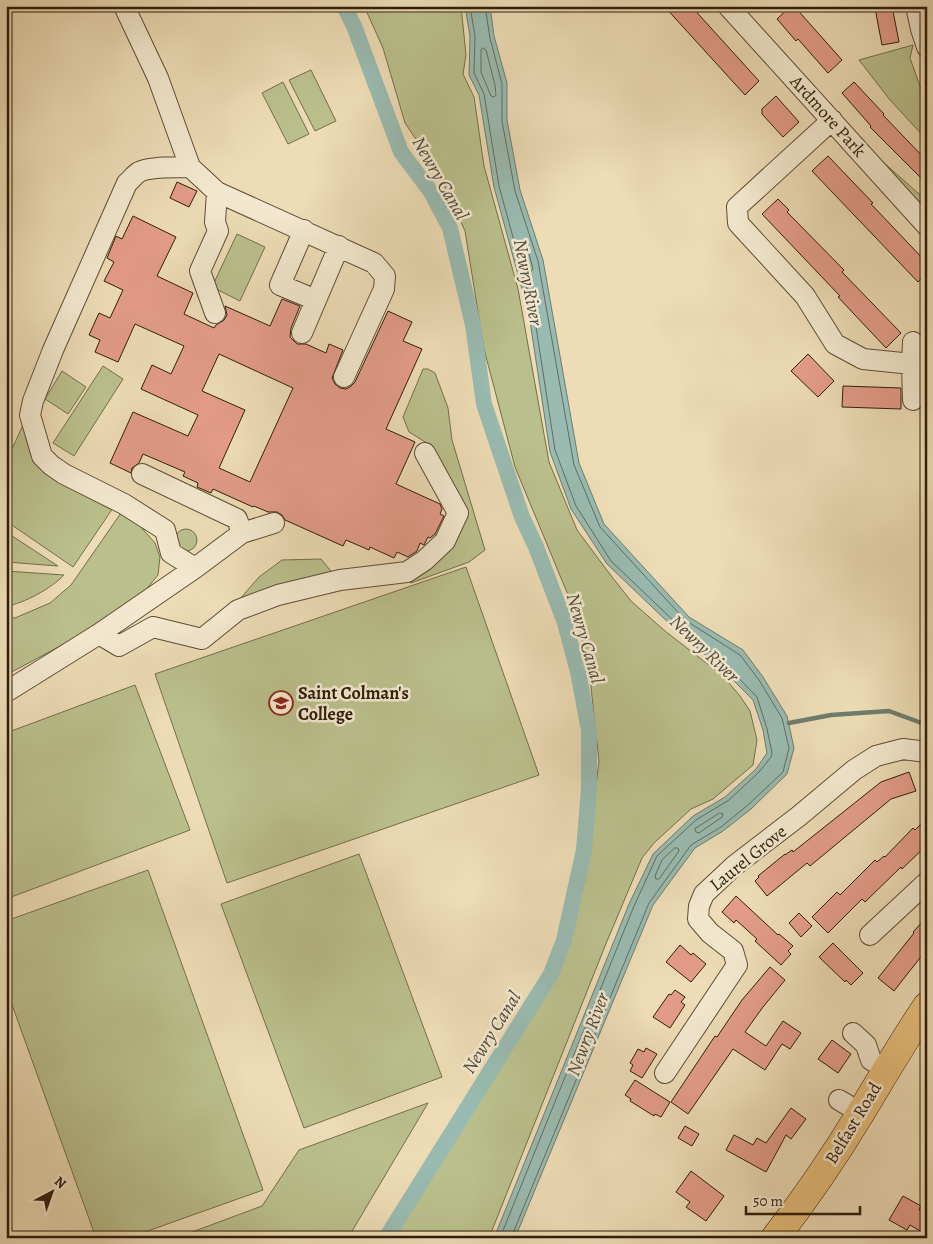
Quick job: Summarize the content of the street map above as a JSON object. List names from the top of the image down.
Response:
{
  "streets": {
    "highway": ["Belfast Road"],
    "street": ["Ardmore Park", "Laurel Grove"]
  },
  "water": ["Newry Canal", "Newry River"],
  "places": {
    "school or university": ["Saint Colman's College"]
  },
  "scale_bar": "50 m",
  "north": "top right"
}
